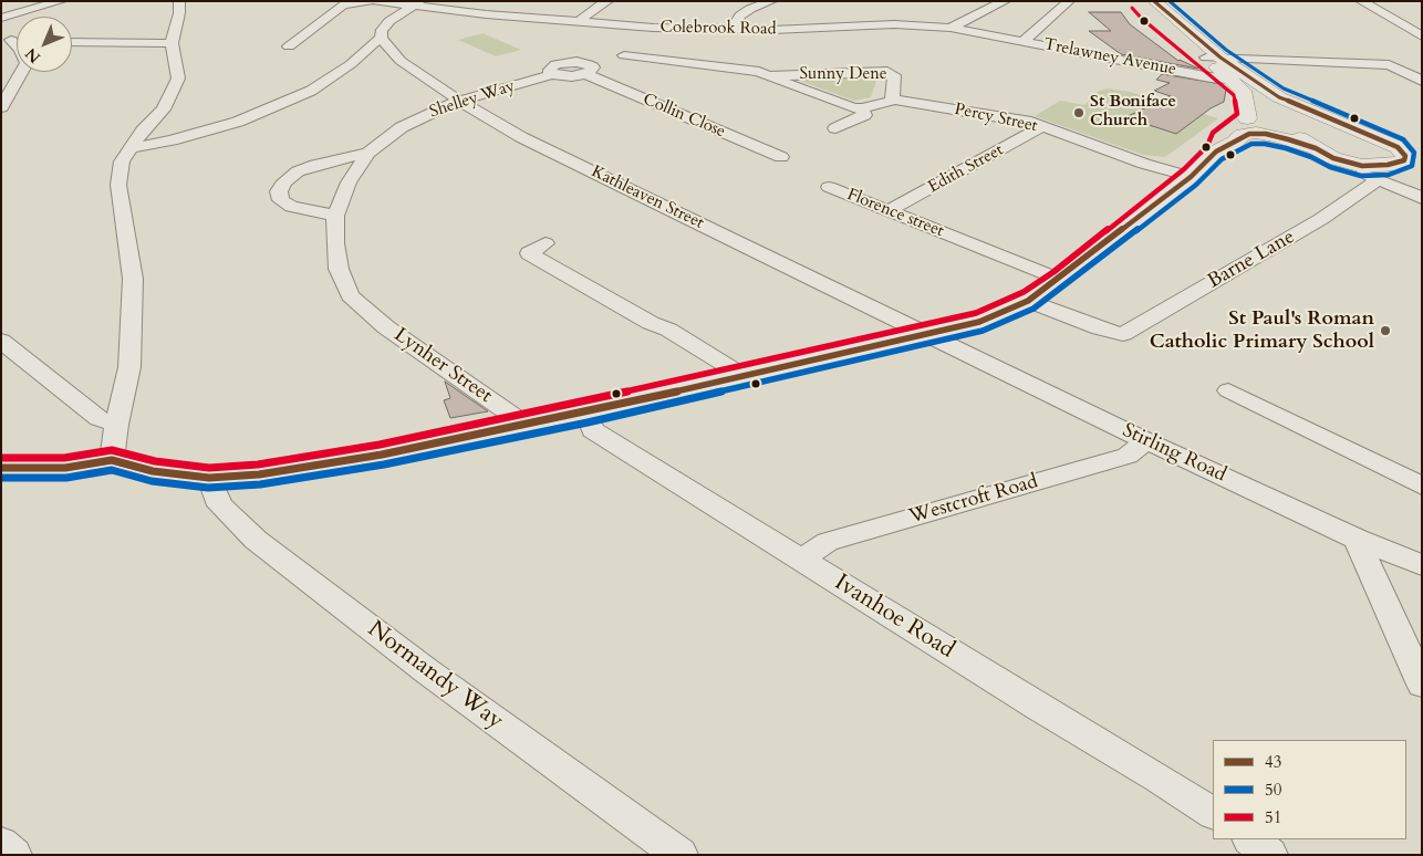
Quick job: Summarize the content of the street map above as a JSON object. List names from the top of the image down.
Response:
{
  "streets": {
    "street": [
      "Colebrook Road",
      "Trelawney Avenue",
      "Sunny Dene",
      "Shelley Way",
      "Collin Close",
      "Percy Street",
      "Edith Street",
      "Kathleaven Street",
      "Florence street",
      "Barne Lane",
      "Lynher Street",
      "Stirling Road",
      "Westcroft Road",
      "Ivanhoe Road",
      "Normandy Way"
    ]
  },
  "crossings": [
    ["Colebrook Road", "Trelawney Avenue"],
    ["Colebrook Road", "Shelley Way"],
    ["Sunny Dene", "Shelley Way"],
    ["Sunny Dene", "Percy Street"],
    ["Shelley Way", "Collin Close"],
    ["Shelley Way", "Kathleaven Street"],
    ["Shelley Way", "Lynher Street"],
    ["Percy Street", "Edith Street"],
    ["Edith Street", "Florence street"],
    ["Kathleaven Street", "Stirling Road"],
    ["Stirling Road", "Westcroft Road"],
    ["Westcroft Road", "Ivanhoe Road"]
  ],
  "places": ["St Boniface Church", "St Paul's Roman Catholic Primary School"],
  "lines": ["transit line 43", "transit line 50", "transit line 51"],
  "legend": ["43", "50", "51"],
  "north": "bottom left"
}
